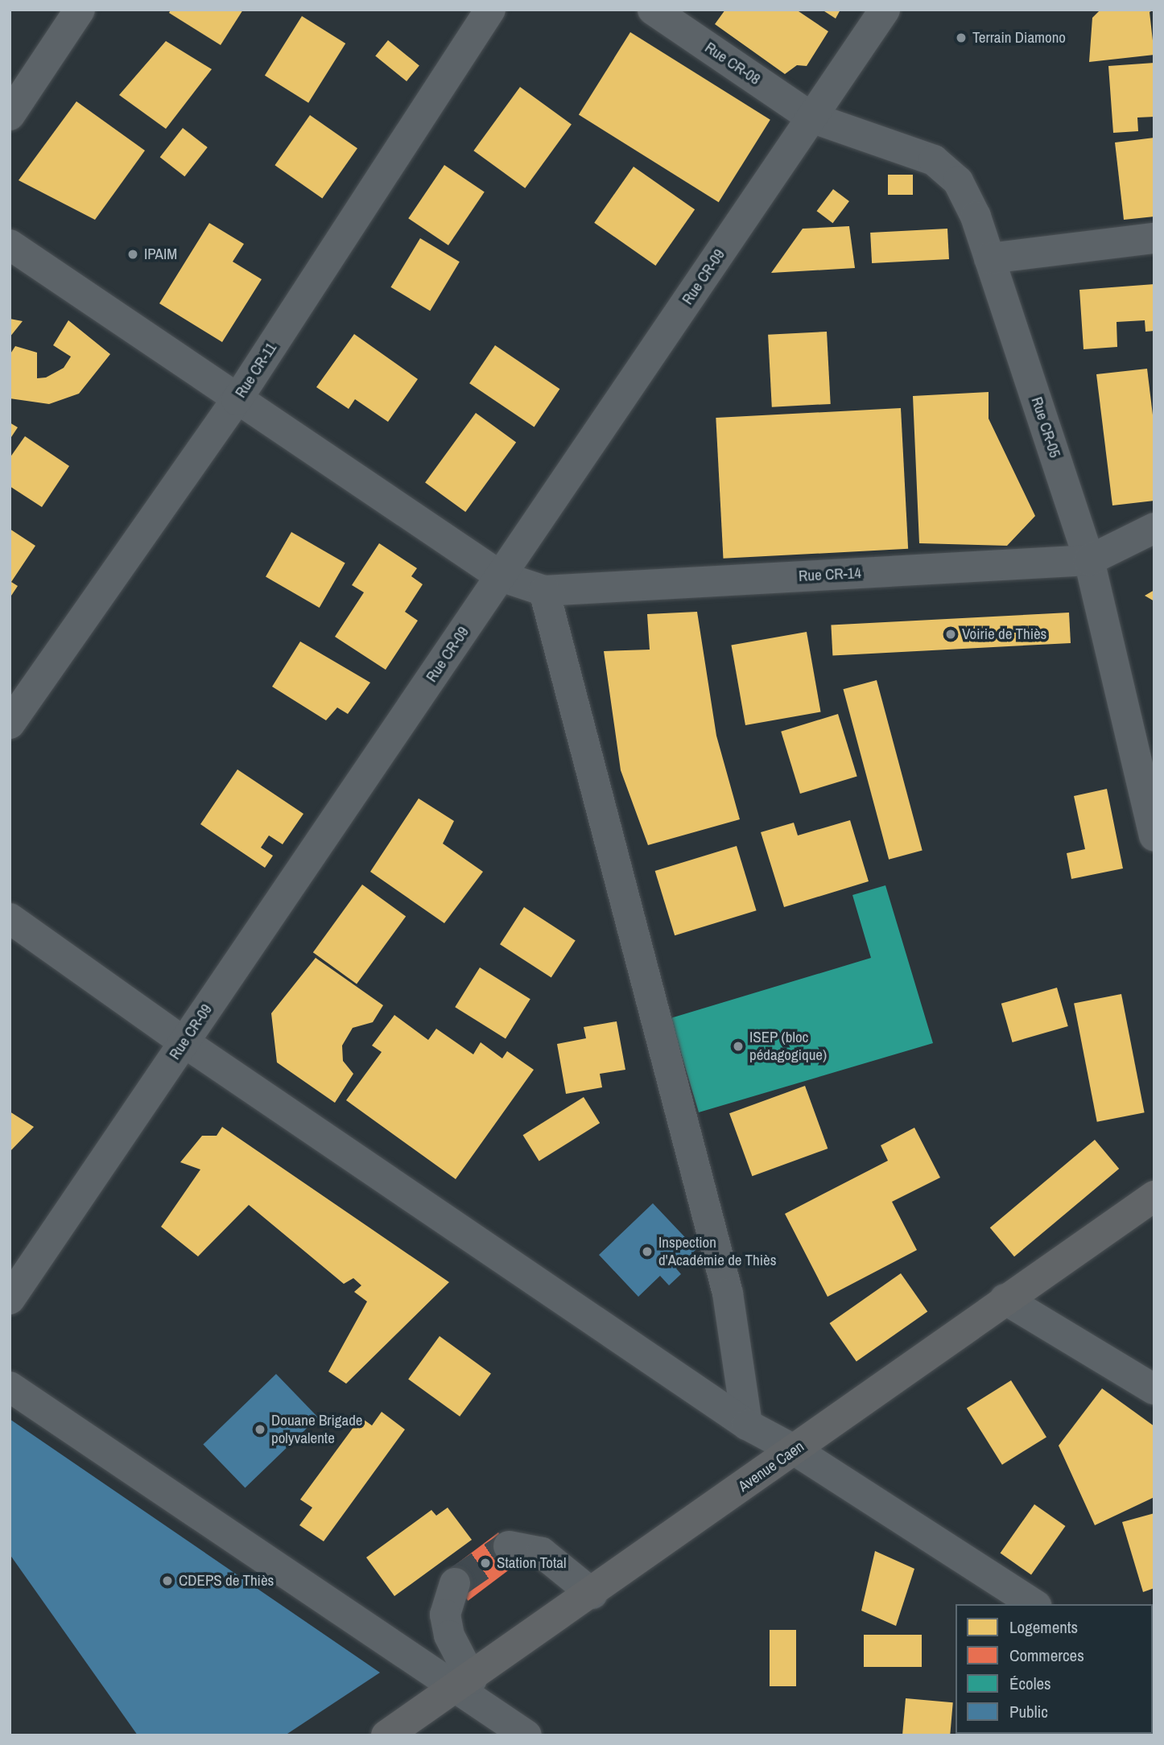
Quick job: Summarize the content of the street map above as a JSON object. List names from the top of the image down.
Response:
{
  "streets": {
    "highway": ["Avenue Caen"],
    "street": [
      "Rue CR-08",
      "Rue CR-09",
      "Rue CR-11",
      "Rue CR-05",
      "Rue CR-14"
    ]
  },
  "crossings": [
    ["Rue CR-08", "Rue CR-09"],
    ["Rue CR-08", "Rue CR-05"],
    ["Rue CR-09", "Rue CR-05"],
    ["Rue CR-09", "Rue CR-14"],
    ["Rue CR-11", "Rue CR-14"],
    ["Rue CR-05", "Rue CR-14"]
  ],
  "places": [
    "Terrain Diamono",
    "IPAIM",
    "Voirie de Thiès",
    "ISEP (bloc pédagogique)",
    "Inspection d'Académie de Thiès",
    "Douane Brigade polyvalente",
    "Station Total",
    "CDEPS de Thiès"
  ],
  "legend": [
    "Logements",
    "Commerces",
    "Écoles",
    "Public"
  ]
}
